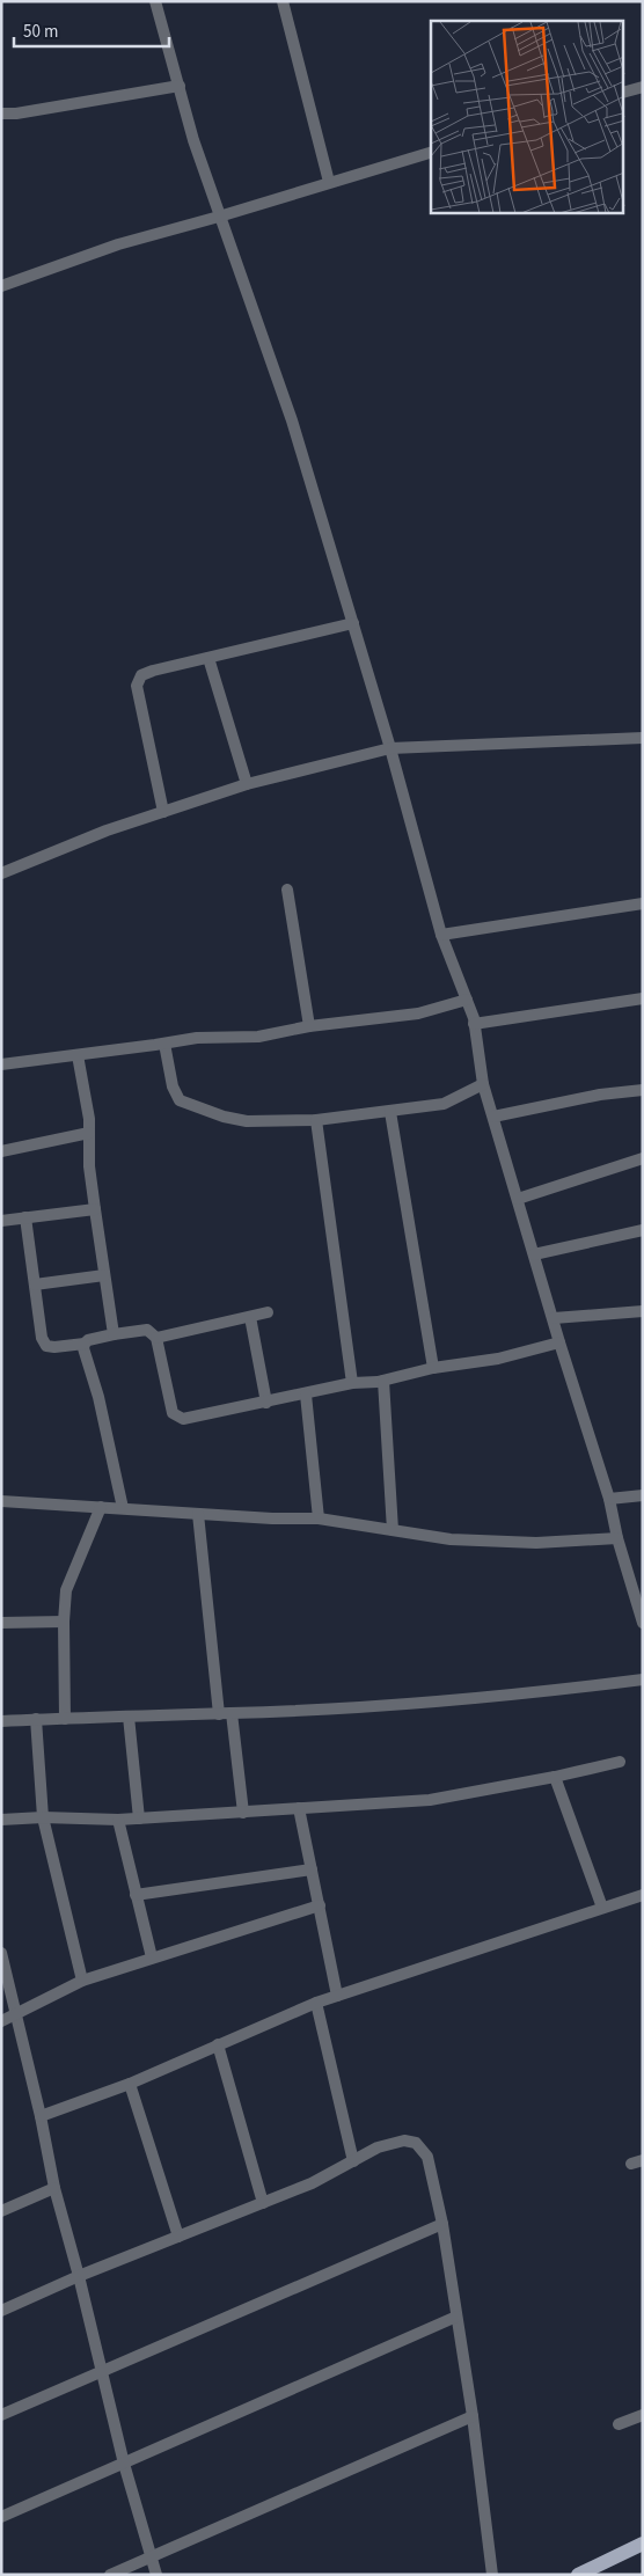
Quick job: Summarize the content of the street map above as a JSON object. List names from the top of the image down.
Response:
{
  "scale_bar": "50 m"
}
